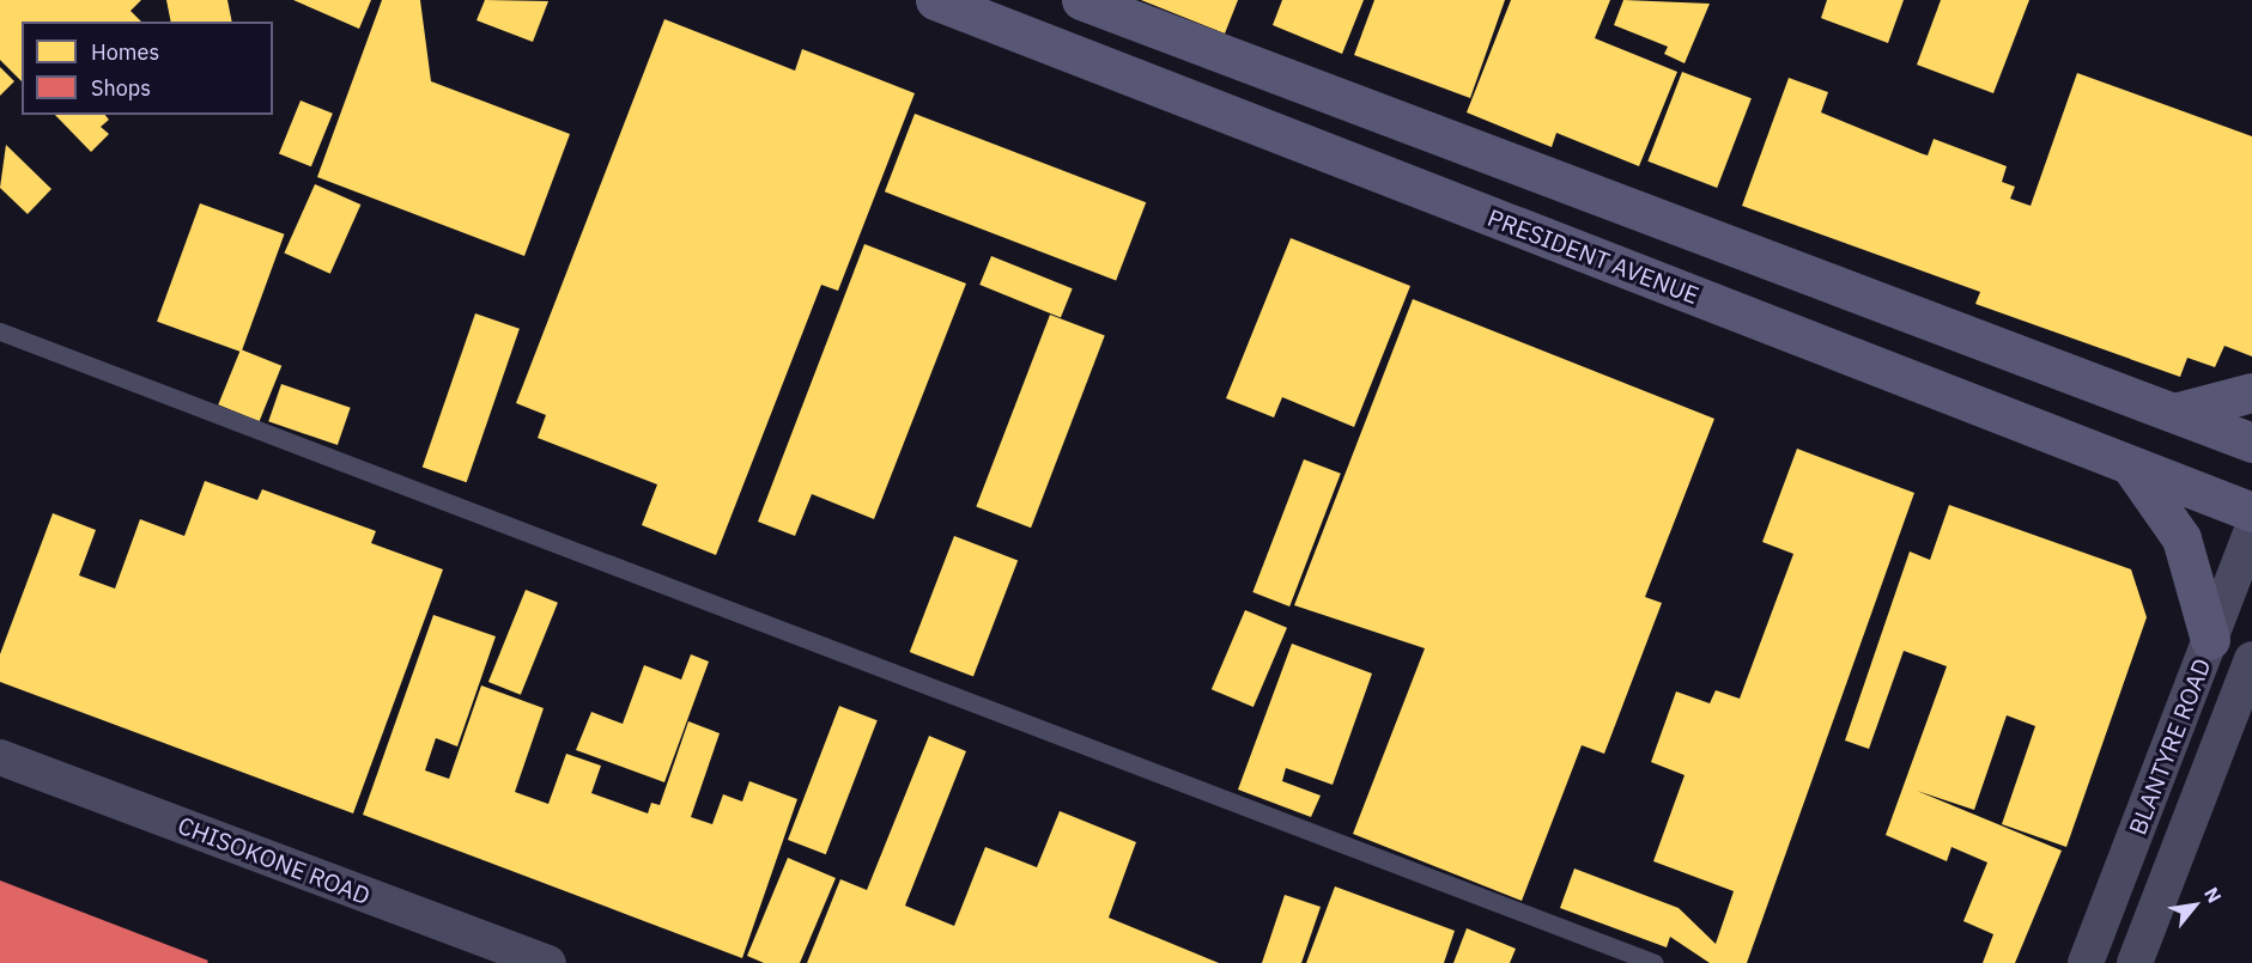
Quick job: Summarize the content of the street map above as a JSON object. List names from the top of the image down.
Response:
{
  "streets": {
    "main road": ["PRESIDENT AVENUE"],
    "street": ["BLANTYRE ROAD", "CHISOKONE ROAD"]
  },
  "legend": ["Homes", "Shops"],
  "north": "top right"
}
